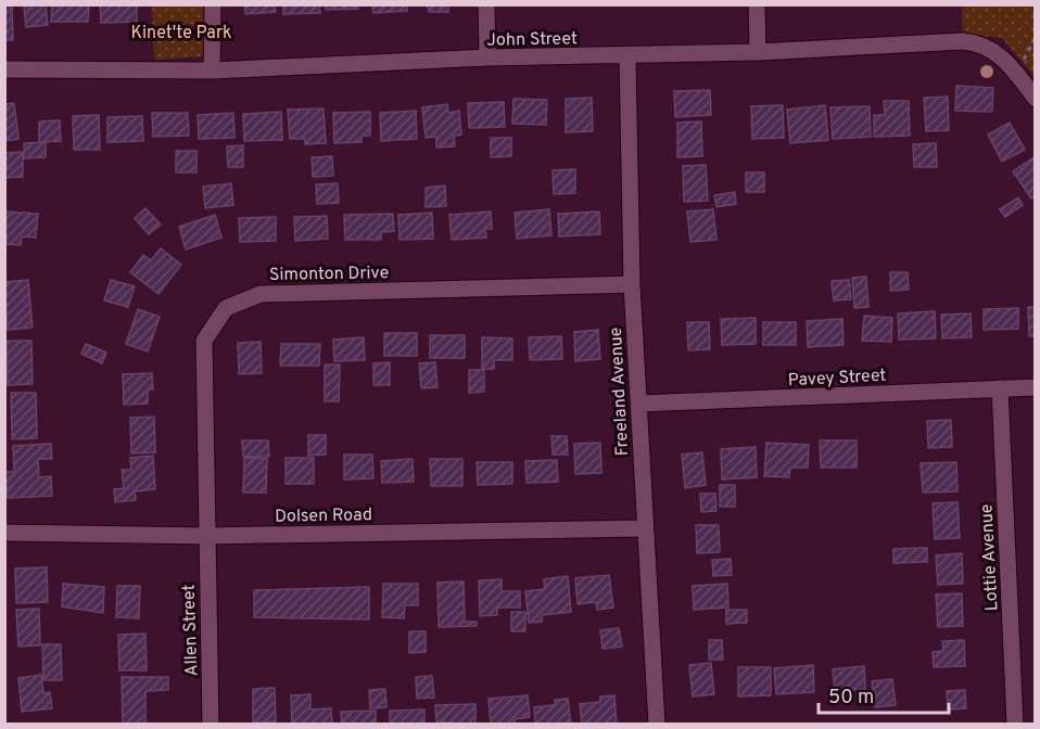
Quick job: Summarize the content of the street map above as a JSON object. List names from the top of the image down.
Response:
{
  "streets": {
    "street": [
      "John Street",
      "Simonton Drive",
      "Pavey Street",
      "Freeland Avenue",
      "Dolsen Road",
      "Lottie Avenue",
      "Allen Street"
    ]
  },
  "crossings": [
    ["John Street", "Freeland Avenue"],
    ["Simonton Drive", "Freeland Avenue"],
    ["Simonton Drive", "Dolsen Road"],
    ["Simonton Drive", "Allen Street"],
    ["Pavey Street", "Freeland Avenue"],
    ["Pavey Street", "Lottie Avenue"],
    ["Freeland Avenue", "Dolsen Road"],
    ["Dolsen Road", "Allen Street"]
  ],
  "parks": ["Kinet'te Park"],
  "scale_bar": "50 m"
}
